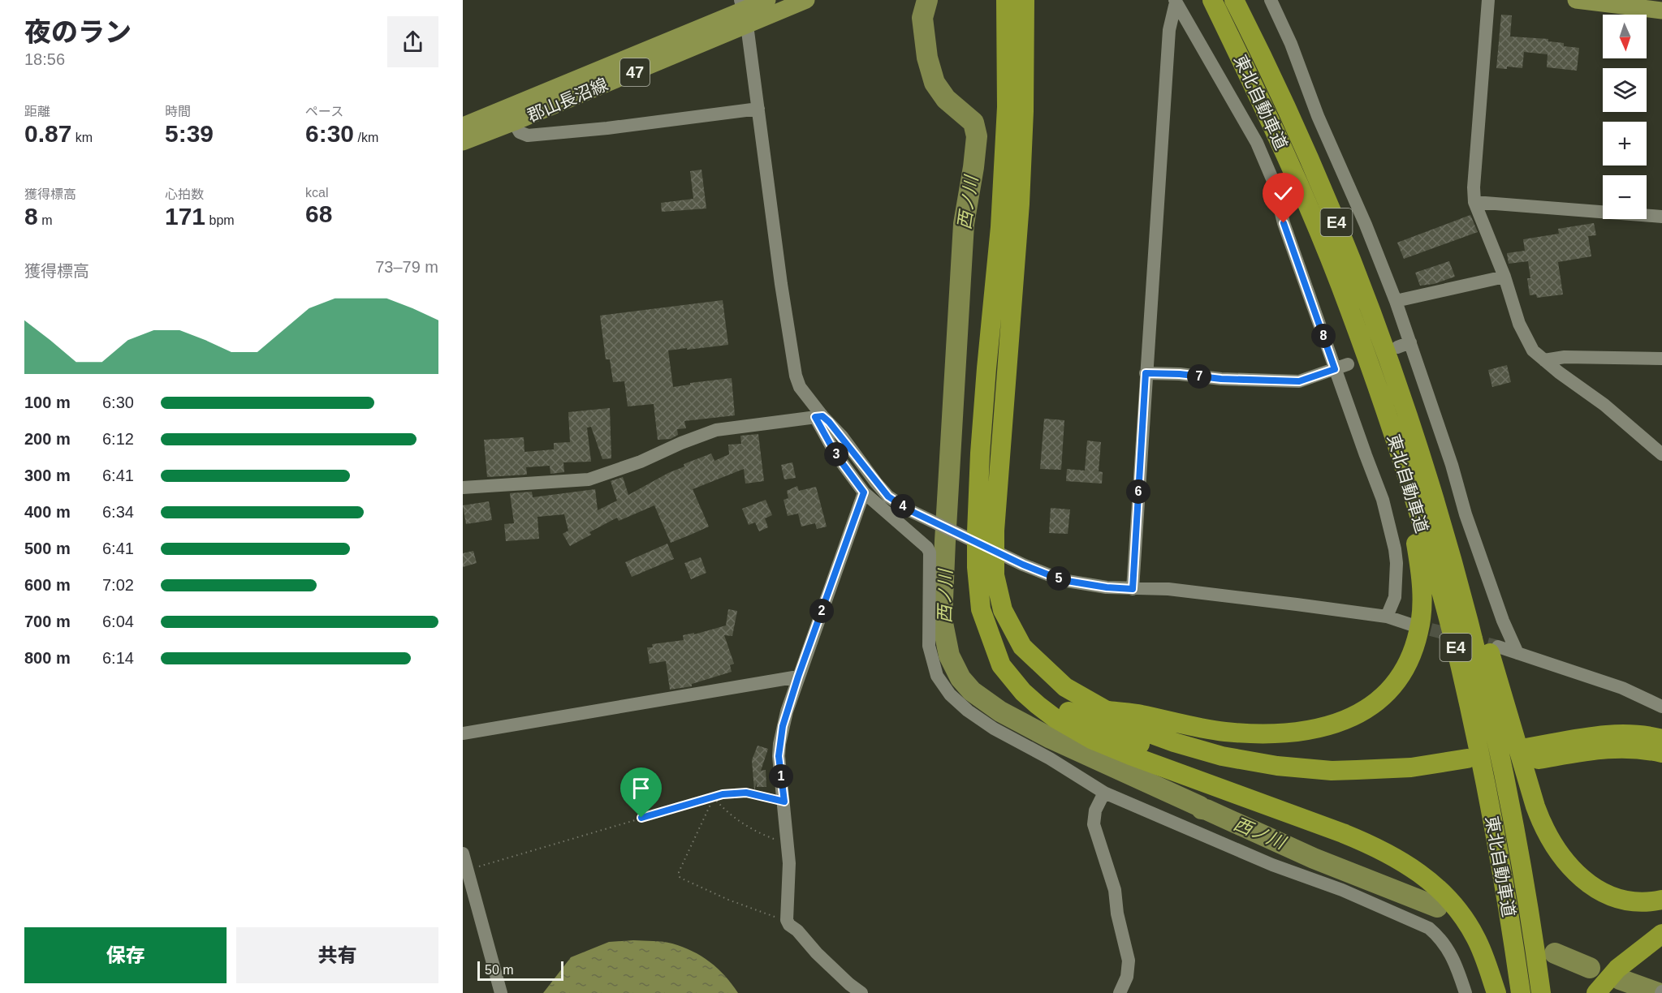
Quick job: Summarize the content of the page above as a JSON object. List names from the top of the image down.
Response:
{
  "streets": {
    "highway": ["東北自動車道", "E4"],
    "main road": ["47", "郡山長沼線"]
  },
  "water": ["西ノ川"],
  "scale_bar": "50 m",
  "north": "bottom",
  "page": {
    "heading": ["夜のラン", "18:56"],
    "map_buttons": ["+", "−"],
    "stats": [
      ["距離", "0.87 km"],
      ["時間", "5:39"],
      ["ペース", "6:30 /km"],
      ["獲得標高", "8 m"],
      ["心拍数", "171 bpm"],
      ["kcal", "68"]
    ],
    "chart": ["獲得標高", "73–79 m"],
    "pins": [
      "8",
      "7",
      "3",
      "6",
      "4",
      "5",
      "2",
      "1"
    ],
    "list": [
      {
        "name": "100 m",
        "note": "6:30"
      },
      {
        "name": "200 m",
        "note": "6:12"
      },
      {
        "name": "300 m",
        "note": "6:41"
      },
      {
        "name": "400 m",
        "note": "6:34"
      },
      {
        "name": "500 m",
        "note": "6:41"
      },
      {
        "name": "600 m",
        "note": "7:02"
      },
      {
        "name": "700 m",
        "note": "6:04"
      },
      {
        "name": "800 m",
        "note": "6:14"
      }
    ],
    "buttons": ["保存", "共有"],
    "scale": "50 m"
  }
}
